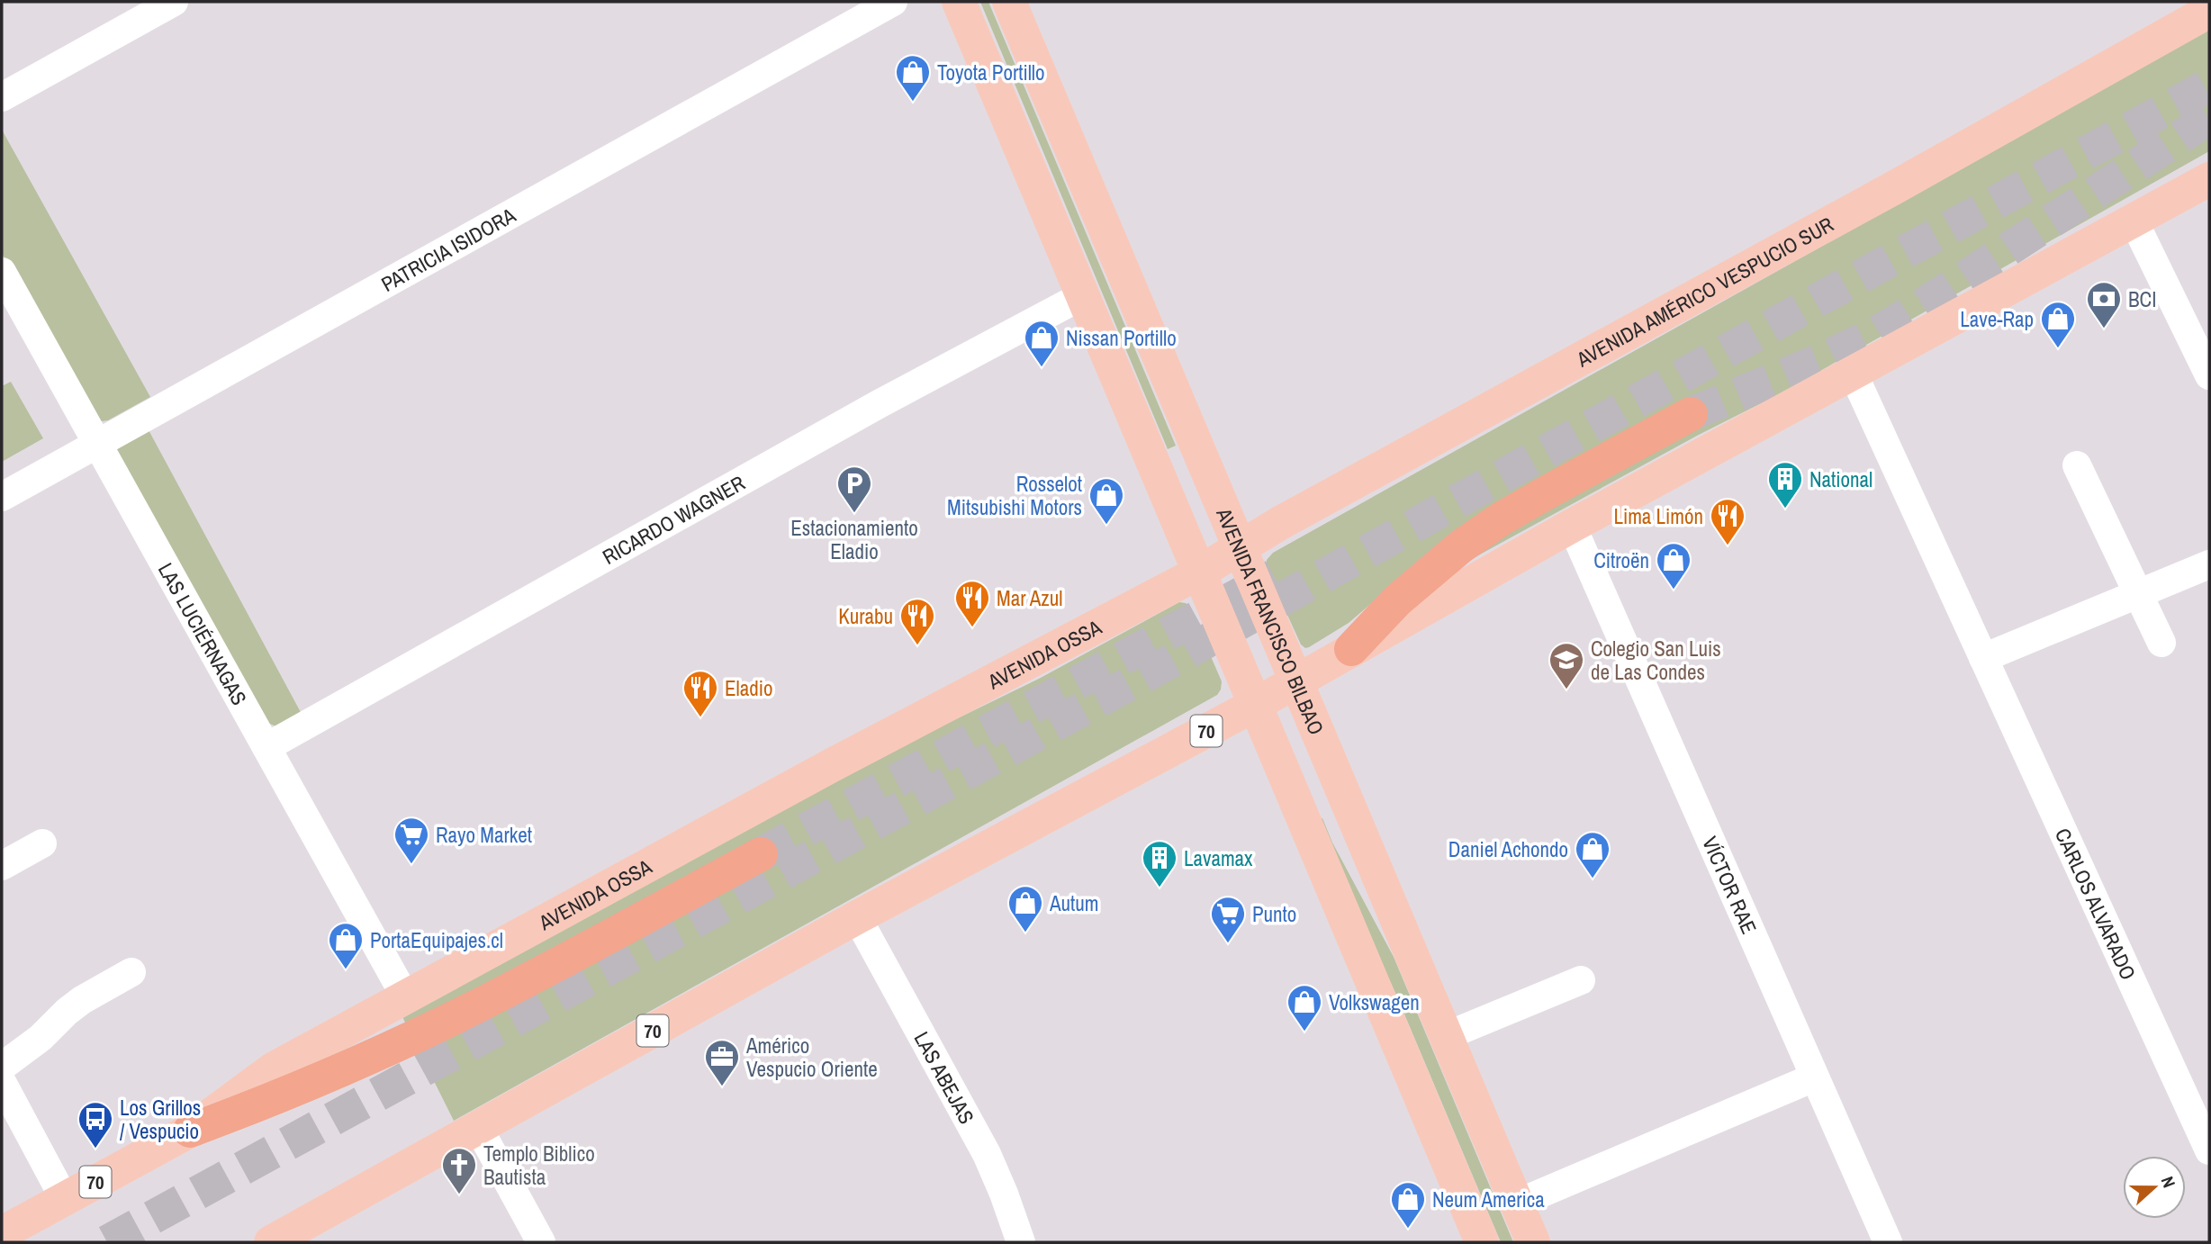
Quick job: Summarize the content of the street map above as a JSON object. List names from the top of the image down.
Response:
{
  "streets": {
    "main road": [
      "AVENIDA AMÉRICO VESPUCIO SUR",
      "AVENIDA FRANCISCO BILBAO",
      "AVENIDA OSSA",
      "70"
    ],
    "street": [
      "PATRICIA ISIDORA",
      "RICARDO WAGNER",
      "LAS LUCIÉRNAGAS",
      "VÍCTOR RAE",
      "CARLOS ALVARADO",
      "LAS ABEJAS"
    ]
  },
  "crossings": [
    ["PATRICIA ISIDORA", "LAS LUCIÉRNAGAS"],
    ["AVENIDA AMÉRICO VESPUCIO SUR", "AVENIDA FRANCISCO BILBAO"],
    ["AVENIDA AMÉRICO VESPUCIO SUR", "AVENIDA OSSA"],
    ["RICARDO WAGNER", "LAS LUCIÉRNAGAS"],
    ["AVENIDA FRANCISCO BILBAO", "70"],
    ["LAS LUCIÉRNAGAS", "AVENIDA OSSA"],
    ["70", "LAS ABEJAS"]
  ],
  "places": {
    "shop": [
      "Toyota Portillo",
      "Lave-Rap",
      "Nissan Portillo",
      "Rosselot Mitsubishi Motors",
      "Citroën",
      "Daniel Achondo",
      "Autum",
      "PortaEquipajes.cl",
      "Volkswagen",
      "Neum America"
    ],
    "bank": ["BCI"],
    "building": ["National", "Lavamax"],
    "parking": ["Estacionamiento Eladio"],
    "restaurant": [
      "Lima Limón",
      "Mar Azul",
      "Kurabu",
      "Eladio"
    ],
    "school or university": ["Colegio San Luis de Las Condes"],
    "supermarket": ["Rayo Market", "Punto"],
    "office": ["Américo Vespucio Oriente"],
    "bus stop": ["Los Grillos / Vespucio"],
    "church": ["Templo Biblico Bautista"]
  },
  "north": "right"
}
